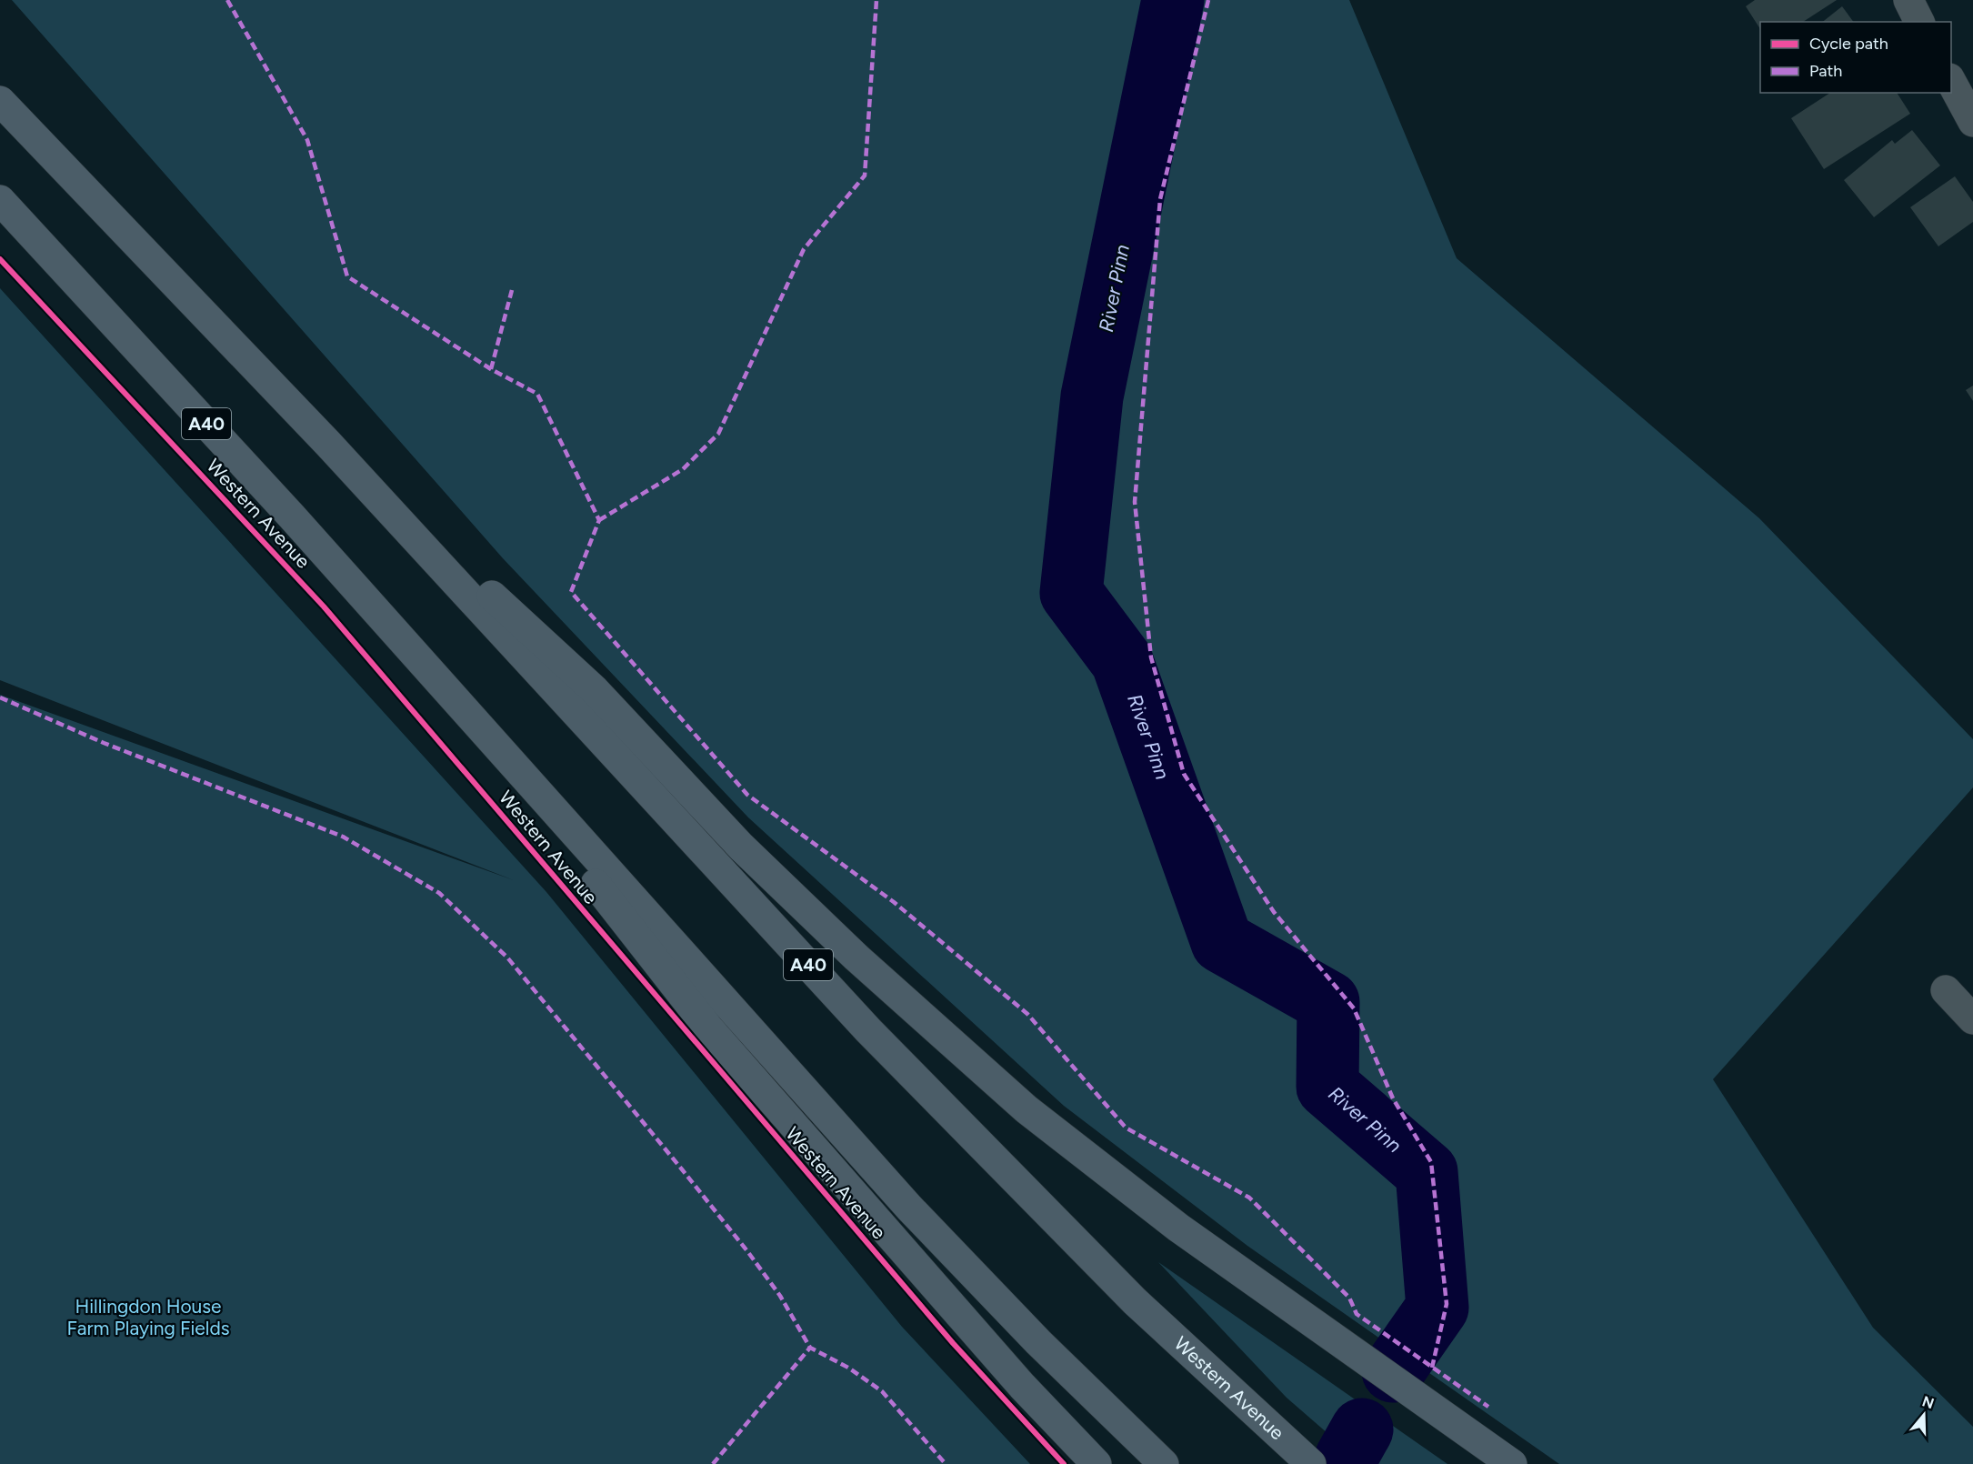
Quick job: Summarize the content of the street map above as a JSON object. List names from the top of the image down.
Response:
{
  "streets": {
    "highway": ["A40", "Western Avenue"]
  },
  "water": ["River Pinn"],
  "parks": ["Hillingdon House Farm Playing Fields"],
  "legend": ["Cycle path", "Path"],
  "north": "top"
}
